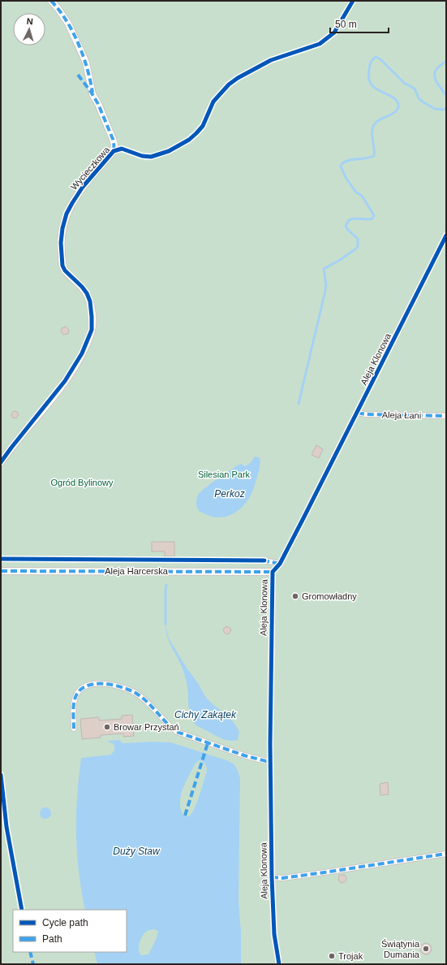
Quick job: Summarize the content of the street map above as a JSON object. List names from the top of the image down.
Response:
{
  "streets": {
    "street": [
      "Wycieczkowa",
      "Aleja Klonowa",
      "Aleja Łani",
      "Aleja Harcerska"
    ]
  },
  "crossings": [
    ["Aleja Klonowa", "Aleja Łani"],
    ["Aleja Klonowa", "Aleja Harcerska"]
  ],
  "water": ["Perkoz", "Cichy Zakątek", "Duży Staw"],
  "parks": ["Silesian Park", "Ogród Bylinowy"],
  "places": [
    "Gromowładny",
    "Browar Przystań",
    "Świątynia Dumania",
    "Trojak"
  ],
  "legend": ["Cycle path", "Path"],
  "scale_bar": "50 m",
  "north": "top"
}
